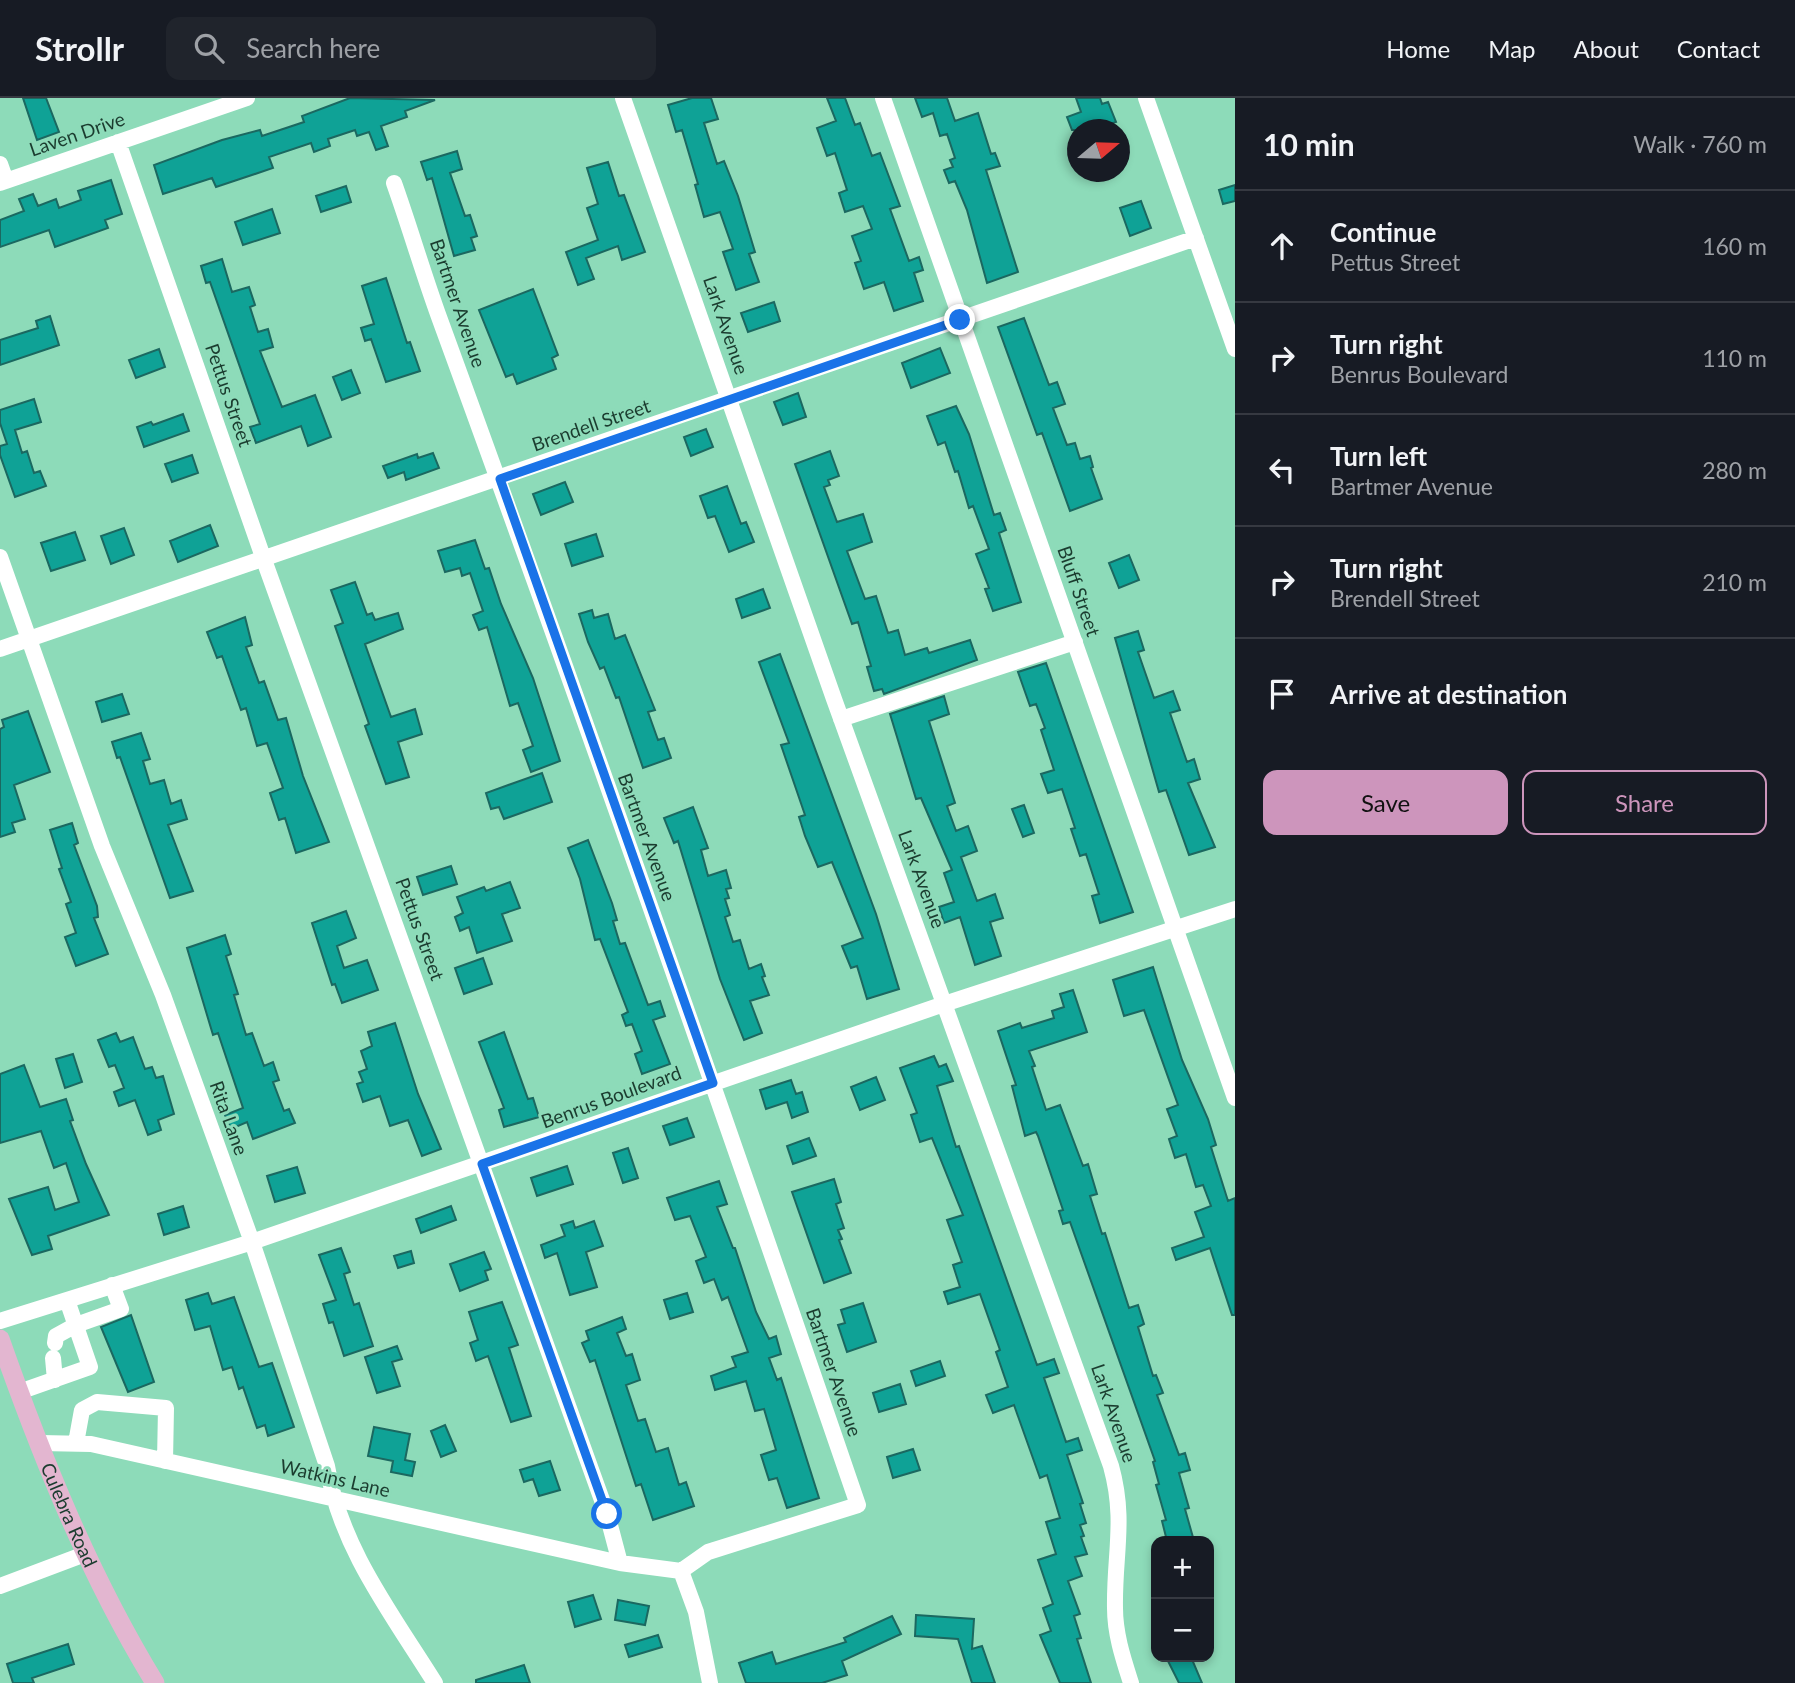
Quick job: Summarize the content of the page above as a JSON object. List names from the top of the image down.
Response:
{
  "streets": {
    "main road": ["Culebra Road"],
    "street": [
      "Laven Drive",
      "Bartmer Avenue",
      "Lark Avenue",
      "Pettus Street",
      "Brendell Street",
      "Bluff Street",
      "Benrus Boulevard",
      "Rita Lane",
      "Watkins Lane"
    ]
  },
  "crossings": [
    ["Laven Drive", "Pettus Street"],
    ["Bartmer Avenue", "Brendell Street"],
    ["Bartmer Avenue", "Benrus Boulevard"],
    ["Lark Avenue", "Brendell Street"],
    ["Lark Avenue", "Benrus Boulevard"],
    ["Pettus Street", "Brendell Street"],
    ["Pettus Street", "Benrus Boulevard"],
    ["Pettus Street", "Watkins Lane"],
    ["Brendell Street", "Bluff Street"],
    ["Brendell Street", "Rita Lane"],
    ["Bluff Street", "Benrus Boulevard"],
    ["Benrus Boulevard", "Rita Lane"],
    ["Rita Lane", "Watkins Lane"],
    ["Watkins Lane", "Culebra Road"]
  ],
  "north": "right",
  "page": {
    "header": "Strollr",
    "search": "Search here",
    "nav": [
      "Home",
      "Map",
      "About",
      "Contact"
    ],
    "heading": ["10 min", "Walk · 760 m"],
    "list": [
      ["Continue", "Pettus Street", "160 m"],
      ["Turn right", "Benrus Boulevard", "110 m"],
      ["Turn left", "Bartmer Avenue", "280 m"],
      ["Turn right", "Brendell Street", "210 m"],
      "Arrive at destination"
    ],
    "buttons": ["Save", "Share"],
    "map_buttons": ["+", "−"]
  }
}
